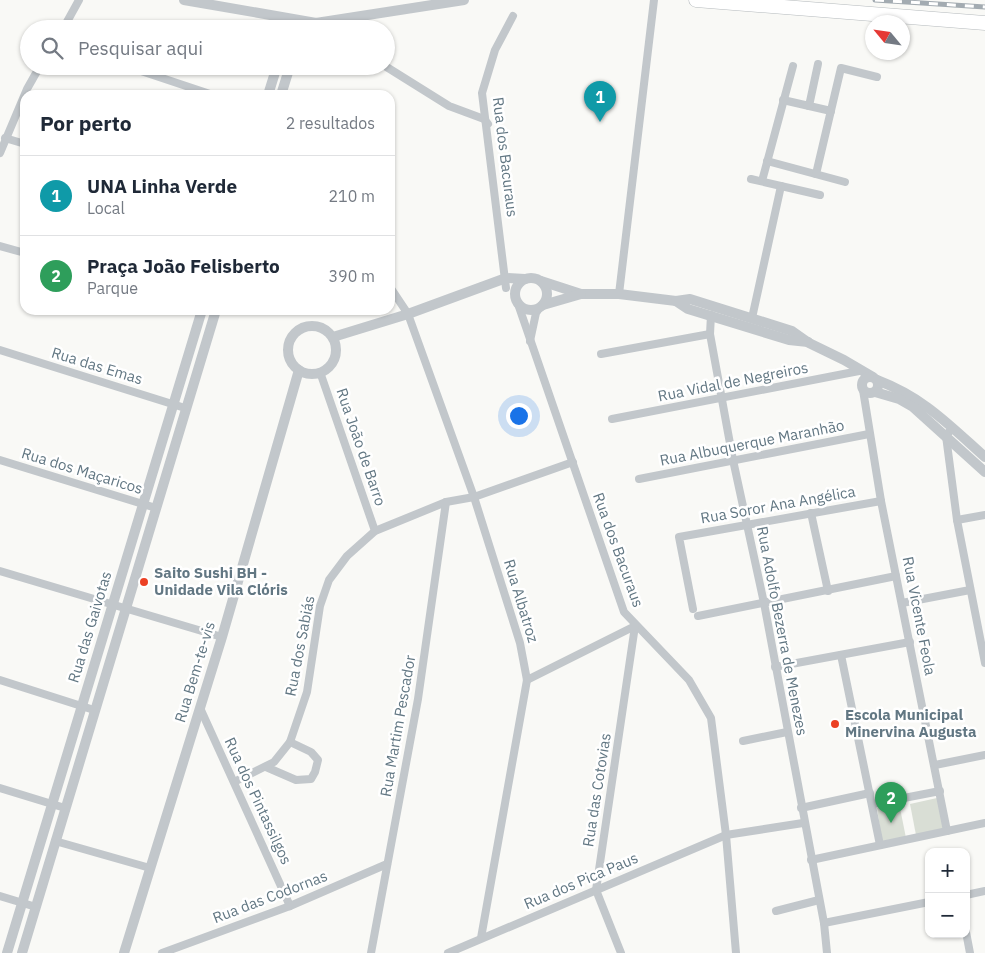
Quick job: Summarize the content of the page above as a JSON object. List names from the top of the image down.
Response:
{
  "streets": {
    "street": [
      "Rua dos Bacuraus",
      "Rua das Emas",
      "Rua Vidal de Negreiros",
      "Rua Albuquerque Maranhão",
      "Rua João de Barro",
      "Rua dos Maçaricos",
      "Rua Soror Ana Angélica",
      "Rua Albatroz",
      "Rua Vicente Feola",
      "Rua das Gaivotas",
      "Rua Adolfo Bezerra de Menezes",
      "Rua dos Sabiás",
      "Rua Bem-te-vis",
      "Rua Martim Pescador",
      "Rua das Cotovias",
      "Rua dos Pintassilgos",
      "Rua dos Pica Paus",
      "Rua das Codornas"
    ]
  },
  "crossings": [
    ["Rua dos Bacuraus", "Rua dos Sabiás"],
    ["Rua dos Bacuraus", "Rua das Cotovias"],
    ["Rua dos Bacuraus", "Rua dos Pica Paus"],
    ["Rua das Emas", "Rua das Gaivotas"],
    ["Rua Vidal de Negreiros", "Rua Adolfo Bezerra de Menezes"],
    ["Rua Albuquerque Maranhão", "Rua Vicente Feola"],
    ["Rua Albuquerque Maranhão", "Rua Adolfo Bezerra de Menezes"],
    ["Rua João de Barro", "Rua dos Sabiás"],
    ["Rua João de Barro", "Rua Bem-te-vis"],
    ["Rua dos Maçaricos", "Rua das Gaivotas"],
    ["Rua Soror Ana Angélica", "Rua Vicente Feola"],
    ["Rua Soror Ana Angélica", "Rua Adolfo Bezerra de Menezes"],
    ["Rua Albatroz", "Rua dos Sabiás"],
    ["Rua Albatroz", "Rua dos Pica Paus"],
    ["Rua Adolfo Bezerra de Menezes", "Rua dos Pica Paus"],
    ["Rua dos Sabiás", "Rua Martim Pescador"],
    ["Rua dos Sabiás", "Rua dos Pintassilgos"],
    ["Rua Bem-te-vis", "Rua dos Pintassilgos"],
    ["Rua Martim Pescador", "Rua das Codornas"],
    ["Rua das Cotovias", "Rua dos Pica Paus"],
    ["Rua dos Pintassilgos", "Rua das Codornas"]
  ],
  "places": ["Saito Sushi BH - Unidade Vila Clóris", "Escola Municipal Minervina Augusta"],
  "north": "top left",
  "page": {
    "search": "Pesquisar aqui",
    "pins": ["1", "2"],
    "heading": ["Por perto", "2 resultados"],
    "list": [
      {
        "mark": "1",
        "name": "UNA Linha Verde",
        "note": "Local",
        "value": "210 m"
      },
      {
        "mark": "2",
        "name": "Praça João Felisberto",
        "note": "Parque",
        "value": "390 m"
      }
    ],
    "map_buttons": ["+", "−"]
  }
}
